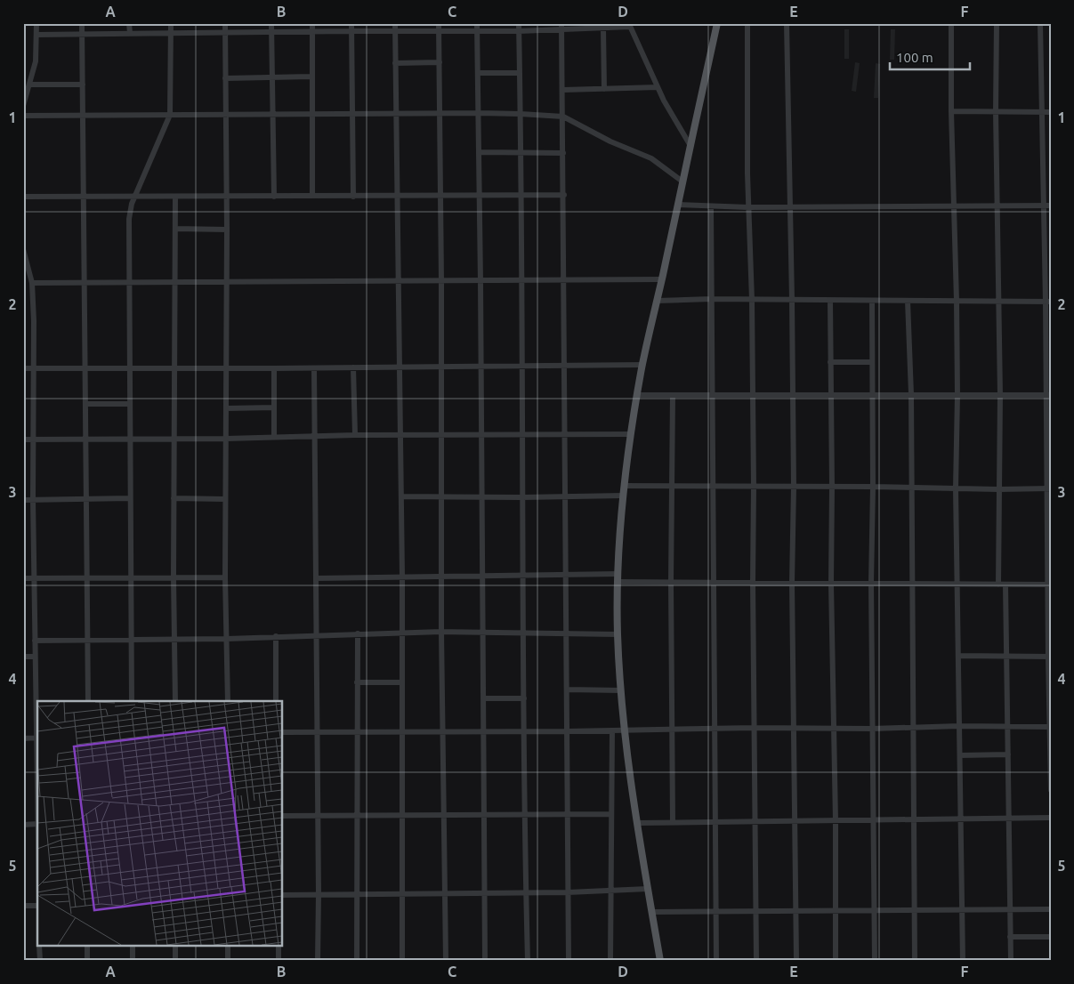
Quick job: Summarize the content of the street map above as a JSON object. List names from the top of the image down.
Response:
{
  "scale_bar": "100 m",
  "grid": {
    "columns": [
      "A",
      "B",
      "C",
      "D",
      "E",
      "F"
    ],
    "rows": [
      "1",
      "2",
      "3",
      "4",
      "5"
    ]
  }
}
